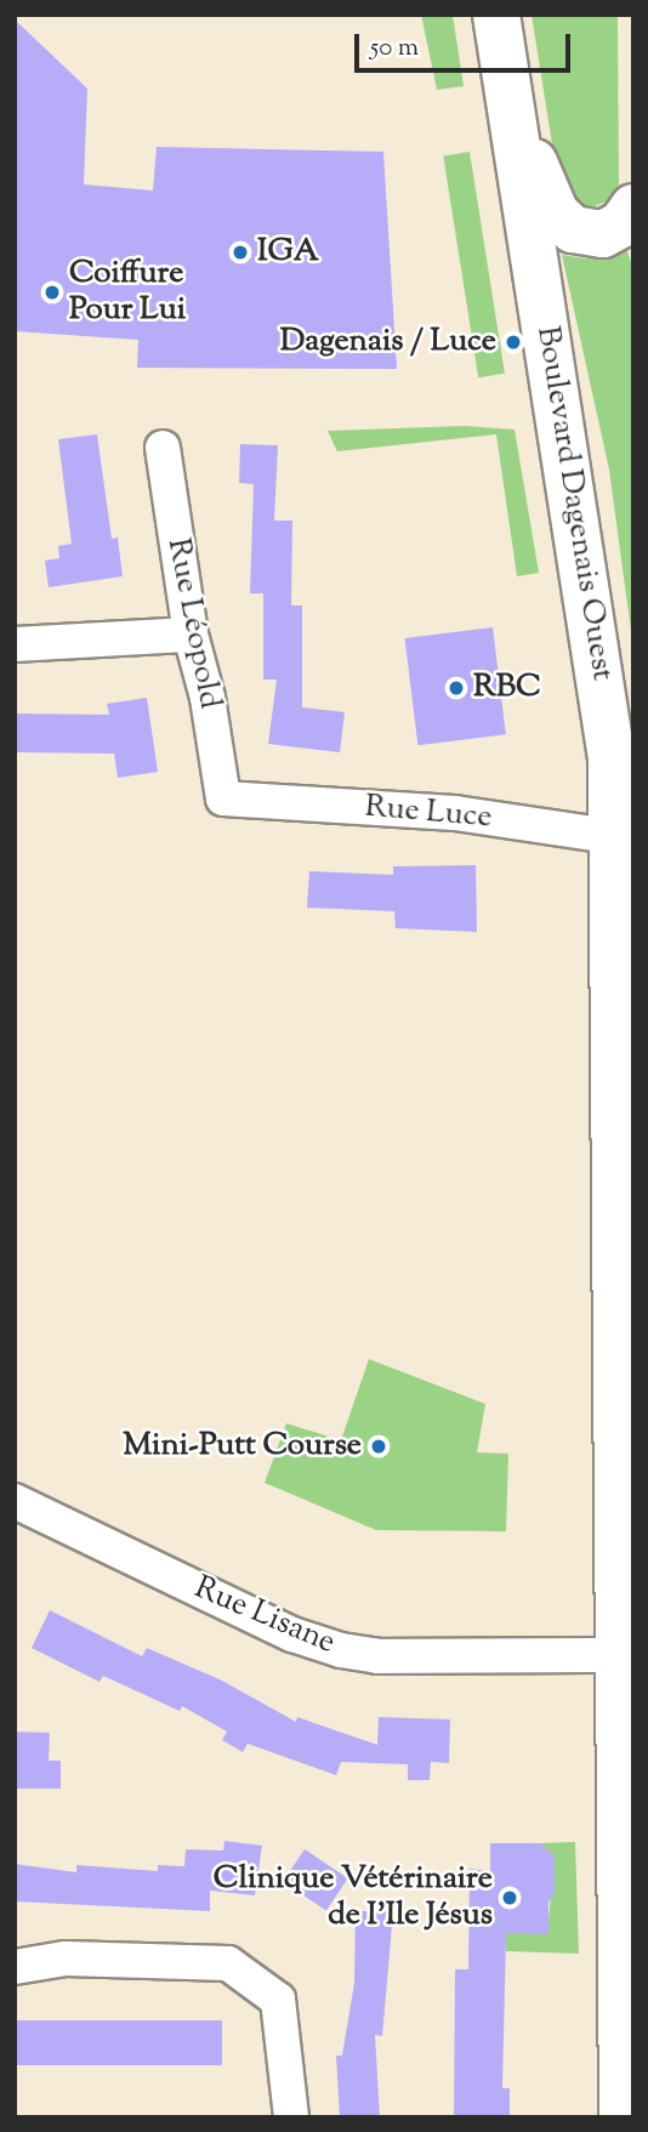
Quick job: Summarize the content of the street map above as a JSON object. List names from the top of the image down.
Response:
{
  "streets": {
    "main road": ["Boulevard Dagenais Ouest"],
    "street": ["Rue Léopold", "Rue Luce", "Rue Lisane"]
  },
  "crossings": [
    ["Boulevard Dagenais Ouest", "Rue Luce"],
    ["Boulevard Dagenais Ouest", "Rue Lisane"],
    ["Rue Léopold", "Rue Luce"]
  ],
  "places": [
    "IGA",
    "Coiffure Pour Lui",
    "Dagenais / Luce",
    "RBC",
    "Mini-Putt Course",
    "Clinique Vétérinaire de I'Ile Jésus"
  ],
  "scale_bar": "50 m"
}
